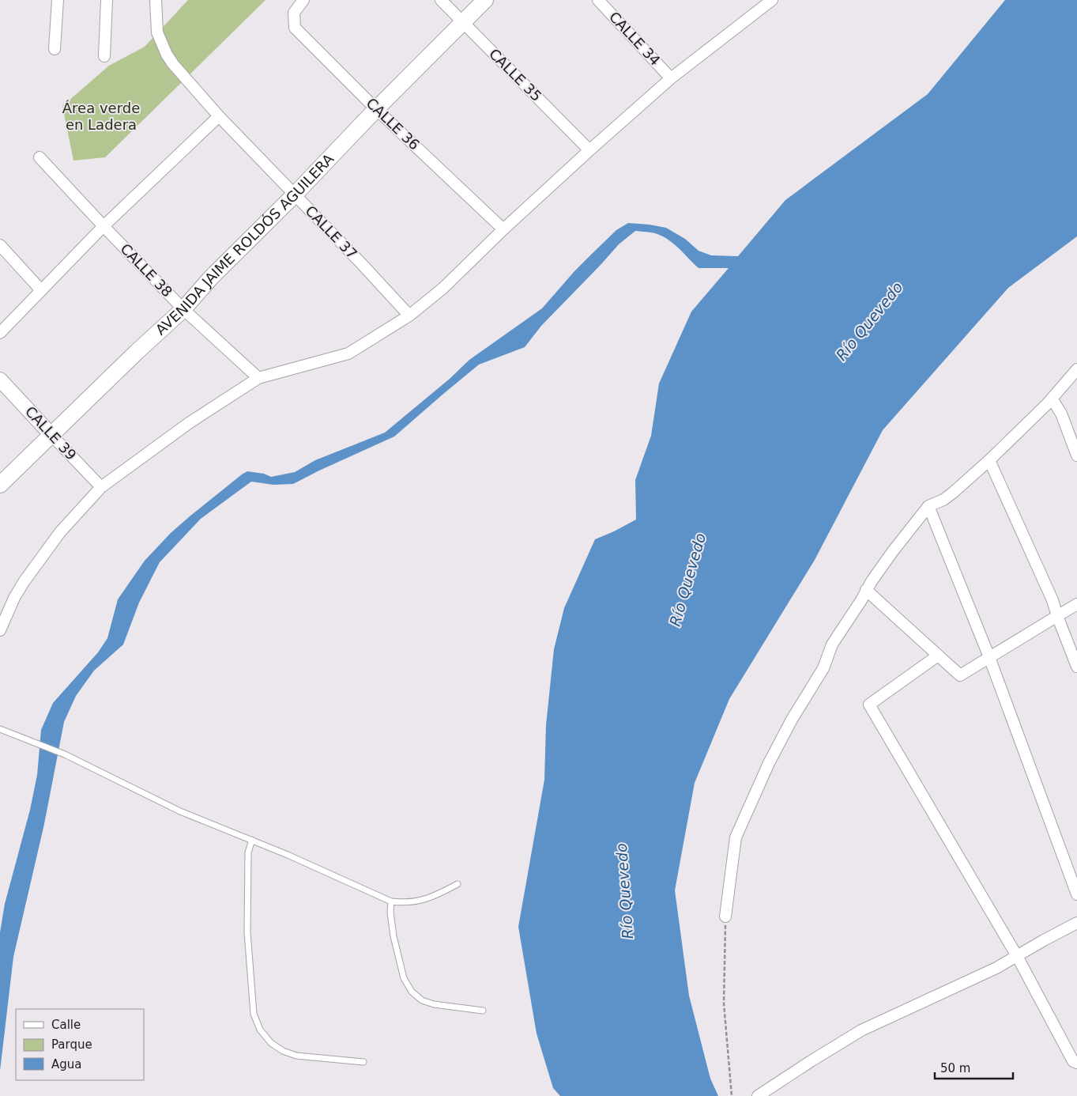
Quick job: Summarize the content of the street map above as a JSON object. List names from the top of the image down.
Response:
{
  "streets": {
    "main road": ["AVENIDA JAIME ROLDÓS AGUILERA"],
    "street": [
      "CALLE 34",
      "CALLE 35",
      "CALLE 36",
      "CALLE 37",
      "CALLE 38",
      "CALLE 39"
    ]
  },
  "crossings": [
    ["CALLE 35", "AVENIDA JAIME ROLDÓS AGUILERA"],
    ["CALLE 36", "AVENIDA JAIME ROLDÓS AGUILERA"],
    ["CALLE 37", "AVENIDA JAIME ROLDÓS AGUILERA"],
    ["AVENIDA JAIME ROLDÓS AGUILERA", "CALLE 38"],
    ["AVENIDA JAIME ROLDÓS AGUILERA", "CALLE 39"]
  ],
  "water": ["Río Quevedo"],
  "parks": ["Área verde en Ladera"],
  "legend": ["Calle", "Parque", "Agua"],
  "scale_bar": "50 m"
}
